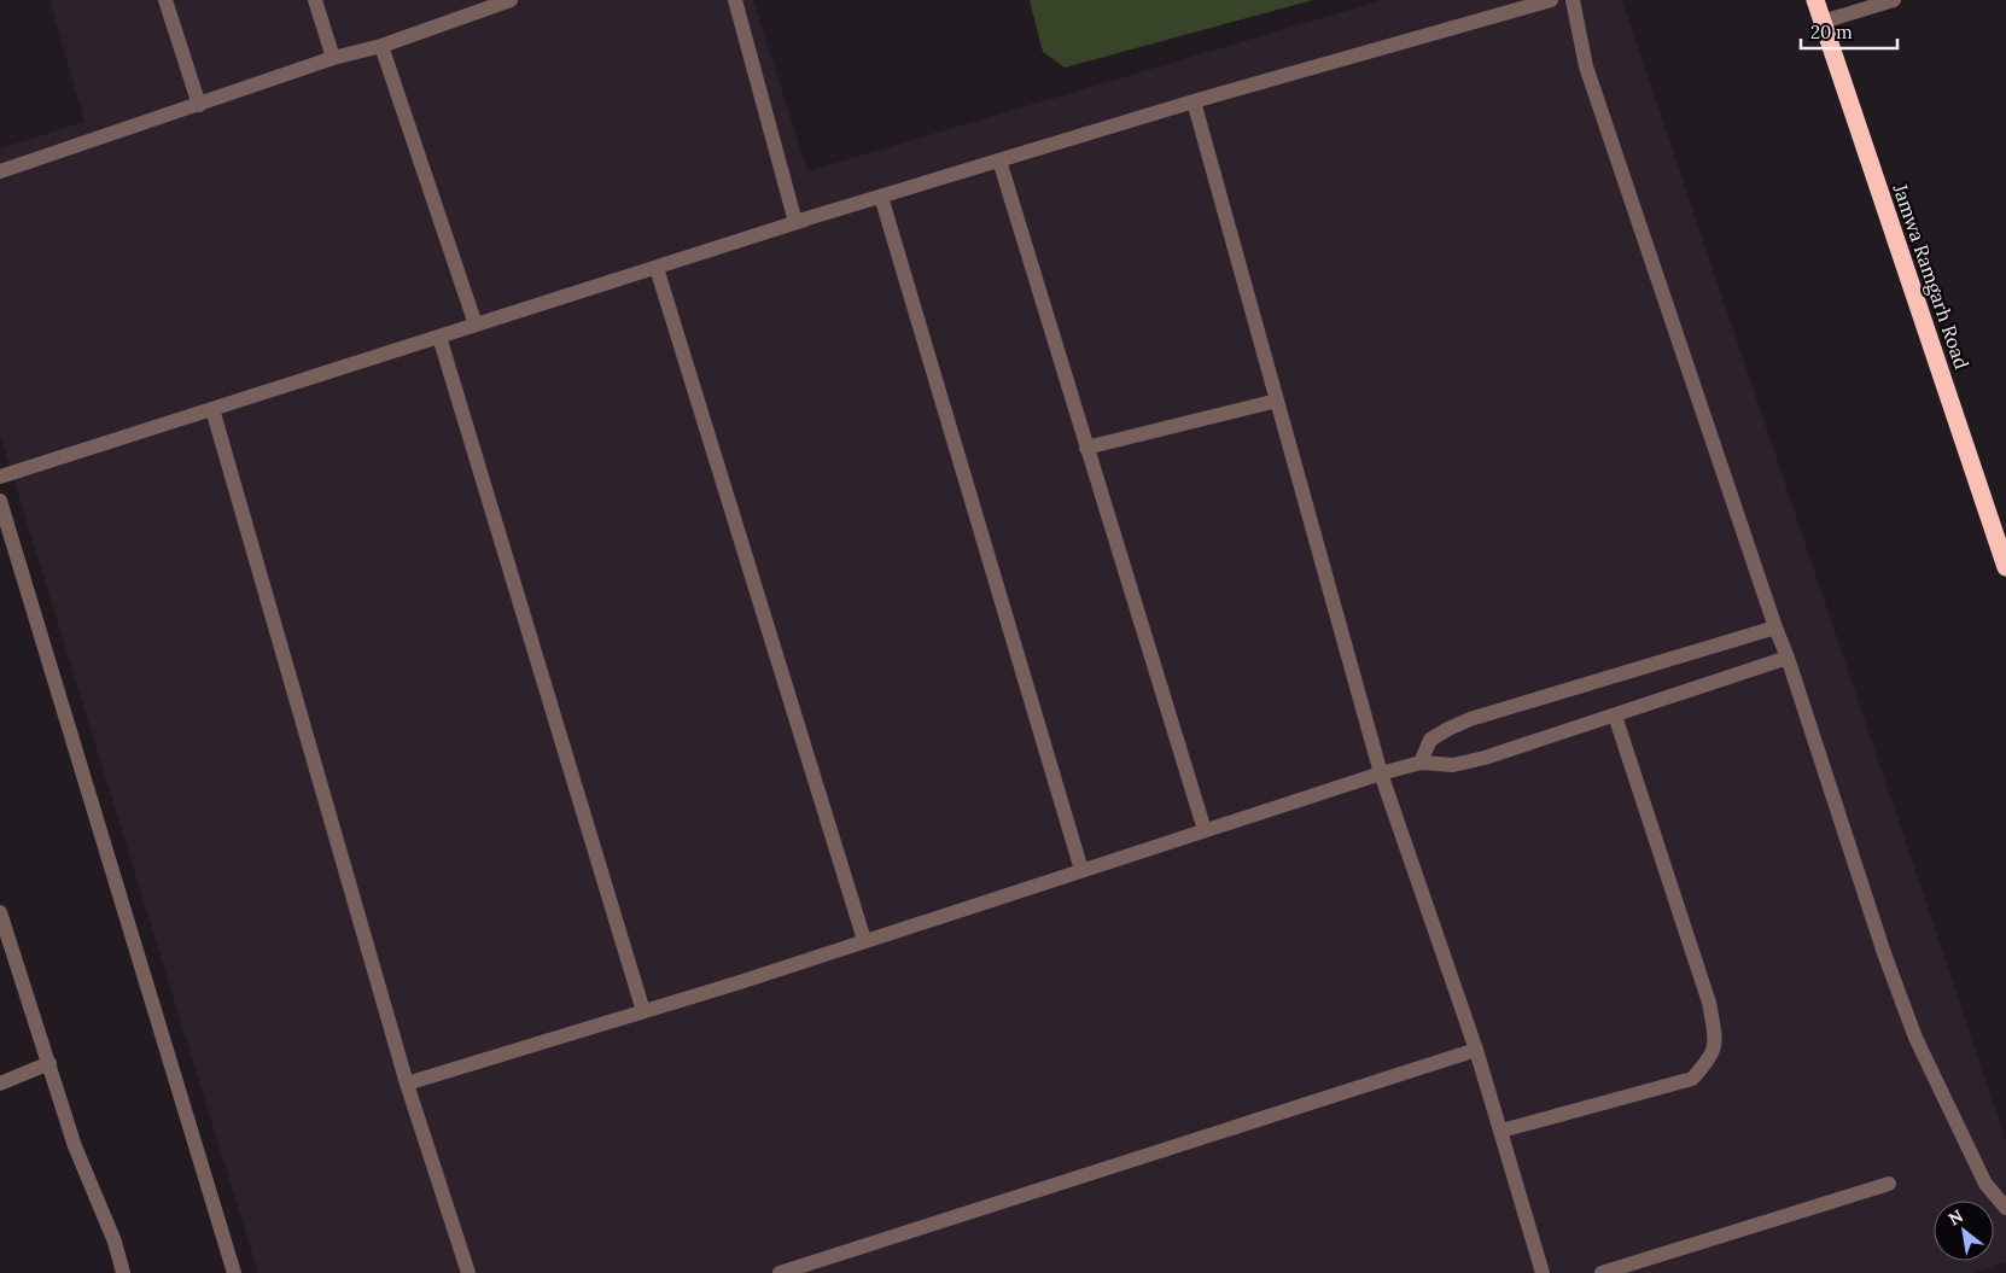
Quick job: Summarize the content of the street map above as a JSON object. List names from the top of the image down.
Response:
{
  "streets": {
    "highway": ["Jamwa Ramgarh Road"]
  },
  "scale_bar": "20 m",
  "north": "top left"
}
